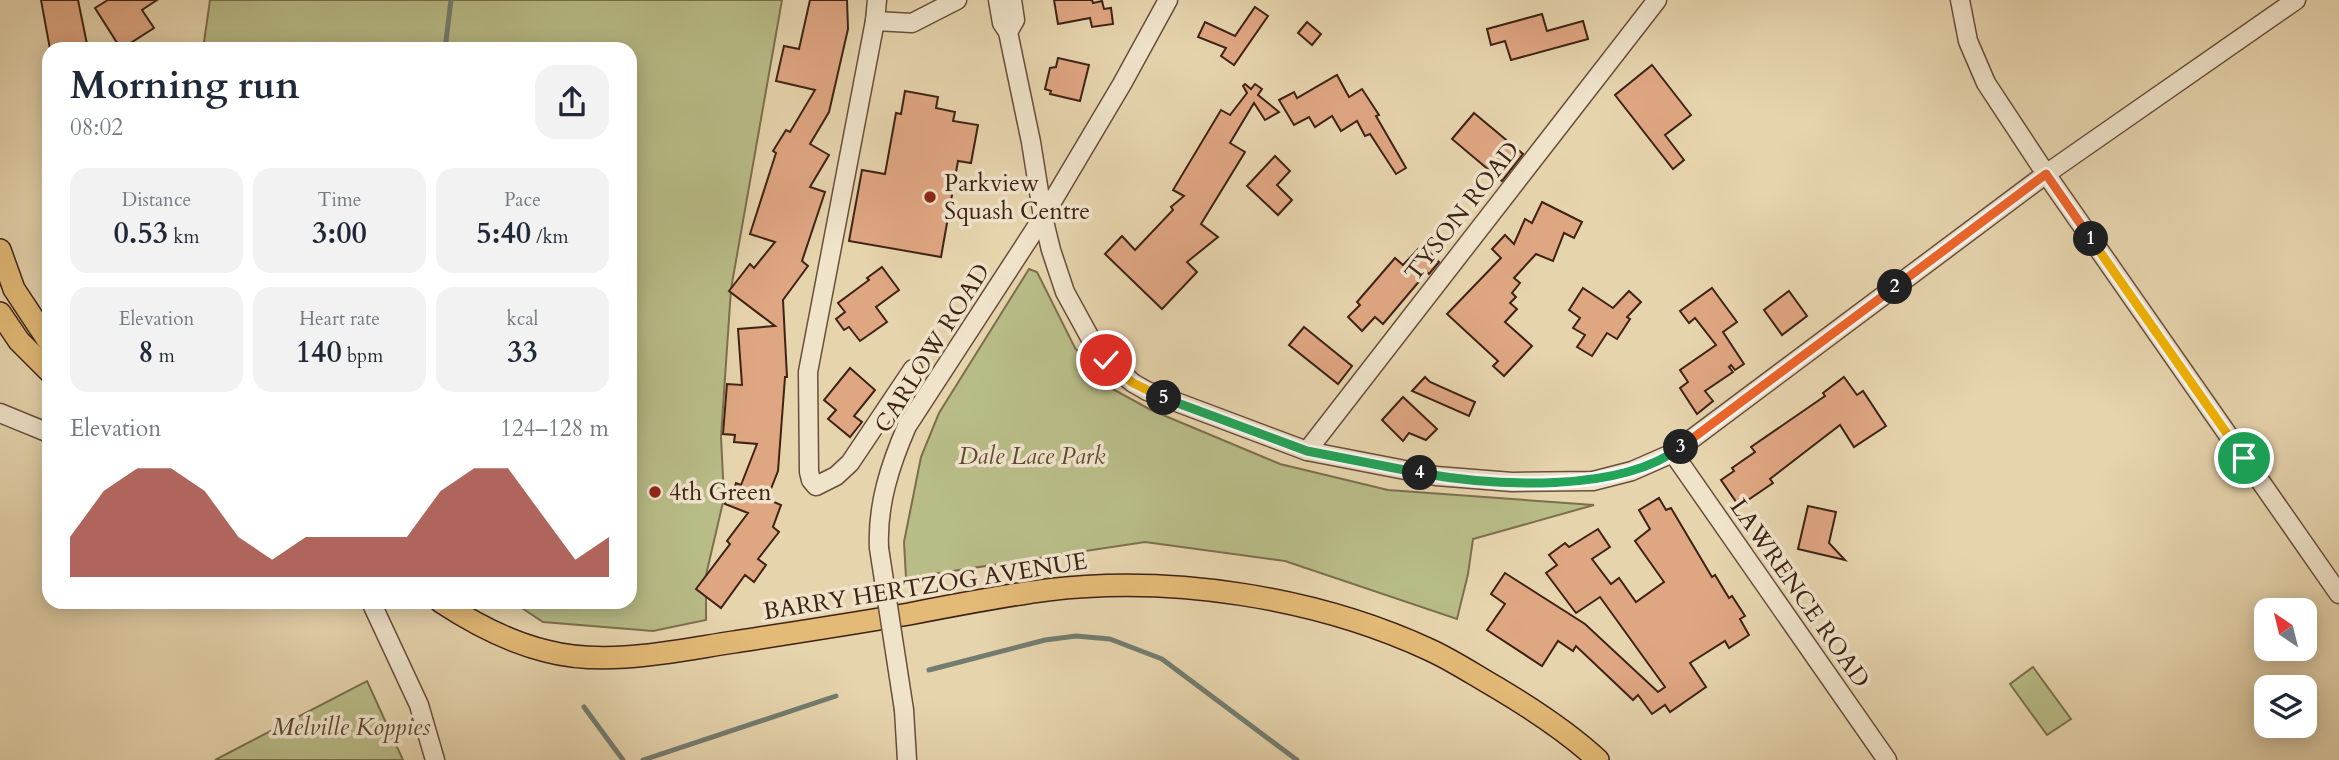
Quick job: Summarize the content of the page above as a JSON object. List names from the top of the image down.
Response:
{
  "streets": {
    "main road": ["BARRY HERTZOG AVENUE"],
    "street": ["TYSON ROAD", "CARLOW ROAD", "LAWRENCE ROAD"]
  },
  "parks": ["Dale Lace Park", "Melville Koppies"],
  "places": ["Parkview Squash Centre", "4th Green"],
  "north": "top left",
  "page": {
    "heading": ["Morning run", "08:02"],
    "stats": [
      ["Distance", "0.53 km"],
      ["Time", "3:00"],
      ["Pace", "5:40 /km"],
      ["Elevation", "8 m"],
      ["Heart rate", "140 bpm"],
      ["kcal", "33"]
    ],
    "pins": [
      "1",
      "2",
      "5",
      "3",
      "4"
    ],
    "chart": ["Elevation", "124–128 m"]
  }
}
